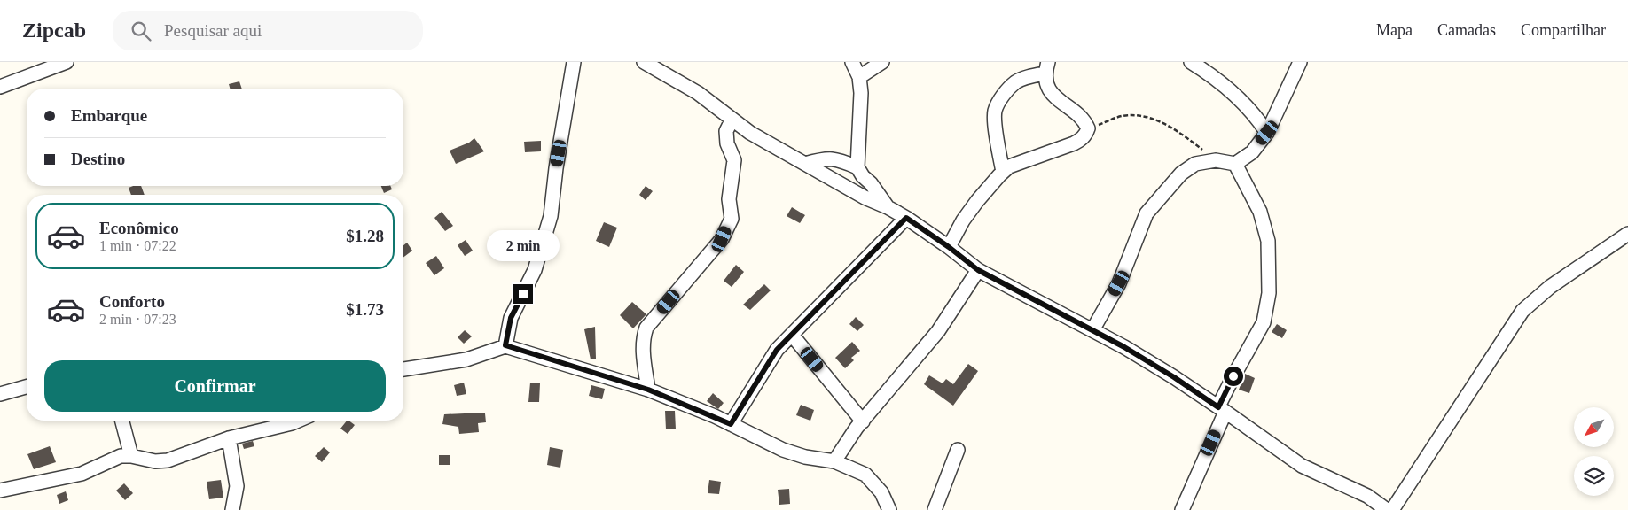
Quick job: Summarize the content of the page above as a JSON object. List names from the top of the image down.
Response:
{
  "north": "bottom left",
  "page": {
    "header": "Zipcab",
    "search": "Pesquisar aqui",
    "nav": ["Mapa", "Camadas", "Compartilhar"],
    "banner": ["Embarque", "Destino"],
    "list": [
      {
        "name": "Econômico",
        "note": "1 min · 07:22",
        "value": "$1.28"
      },
      {
        "name": "Conforto",
        "note": "2 min · 07:23",
        "value": "$1.73"
      }
    ],
    "bubble": "2 min",
    "buttons": "Confirmar"
  }
}
